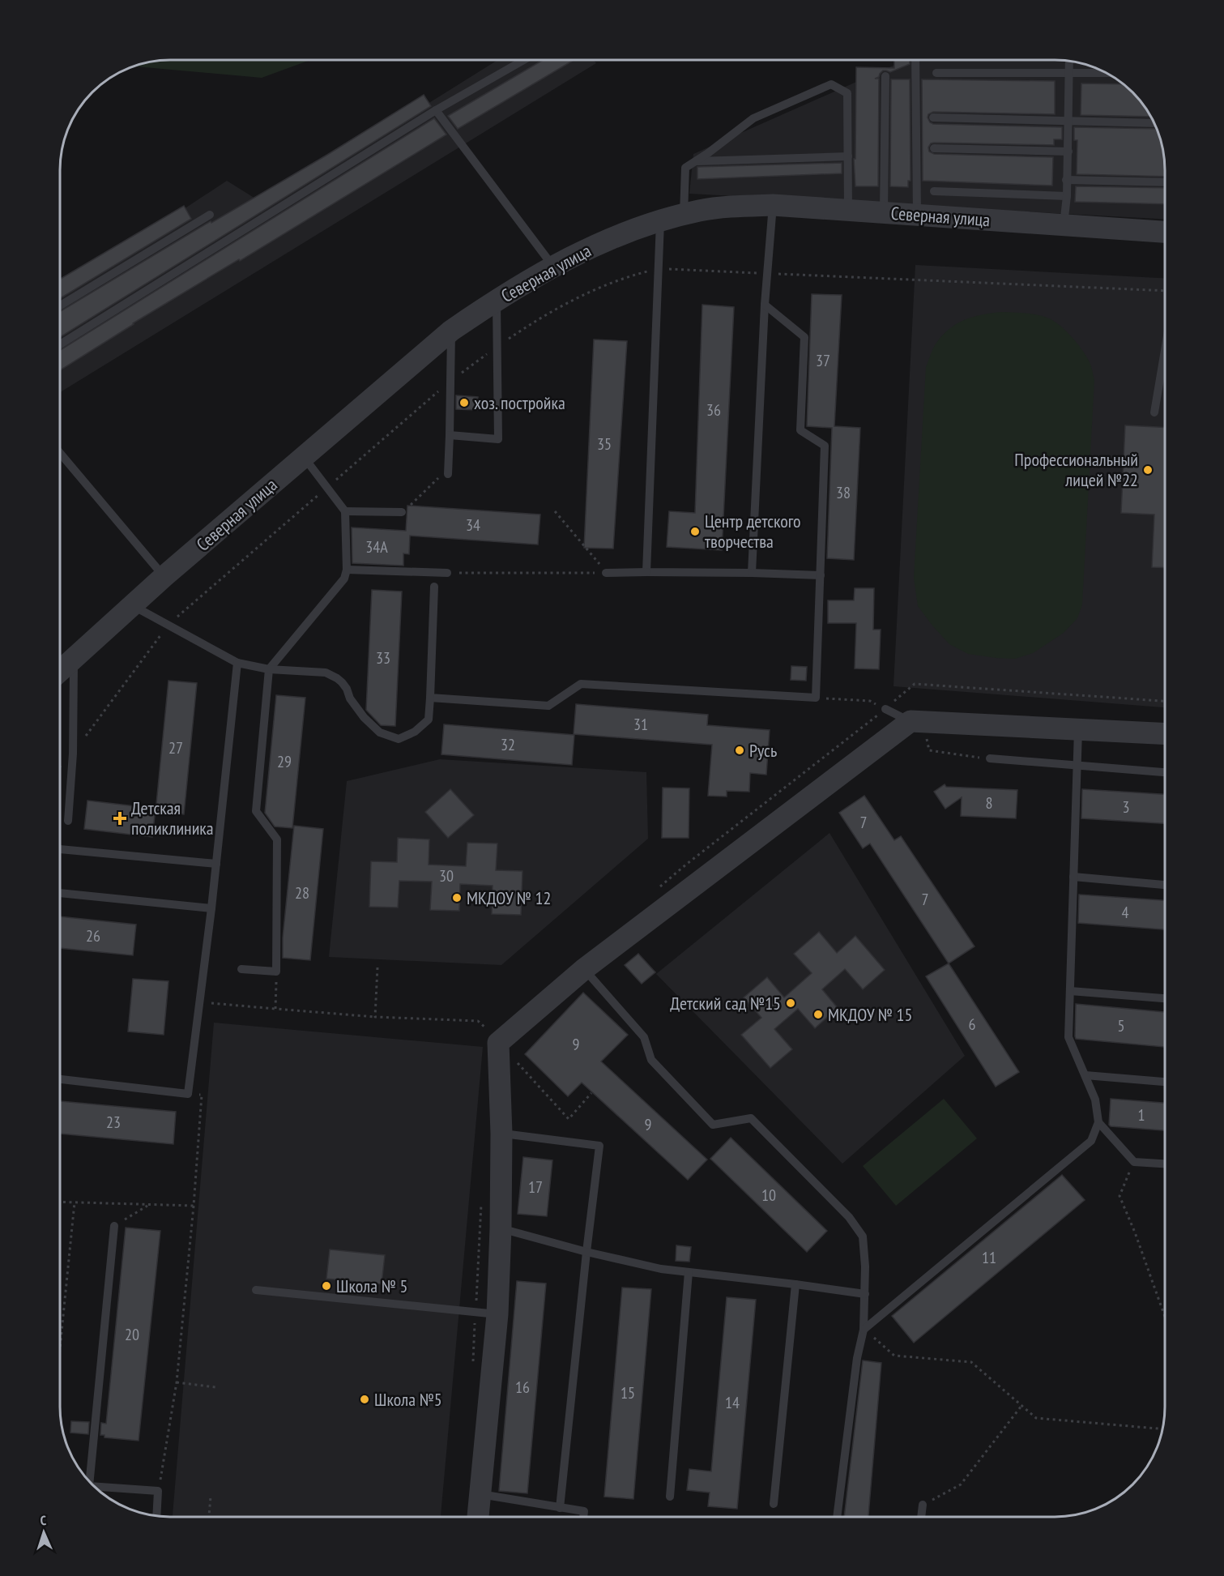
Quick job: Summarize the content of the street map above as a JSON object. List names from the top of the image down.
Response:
{
  "streets": {
    "street": ["Северная улица"]
  },
  "places": {
    "other": [
      "хоз. постройка",
      "Профессиональный лицей №22",
      "Центр детского творчества",
      "Русь",
      "МКДОУ № 12",
      "Детский сад №15",
      "МКДОУ № 15",
      "Школа № 5",
      "Школа №5"
    ],
    "health": ["Детская поликлиника"]
  },
  "house_numbers": [
    "37",
    "36",
    "35",
    "38",
    "34",
    "34А",
    "33",
    "31",
    "32",
    "27",
    "29",
    "8",
    "3",
    "7",
    "30",
    "28",
    "7",
    "4",
    "26",
    "6",
    "5",
    "9",
    "1",
    "23",
    "9",
    "17",
    "10",
    "11",
    "20",
    "16",
    "15",
    "14"
  ],
  "north": "top"
}
